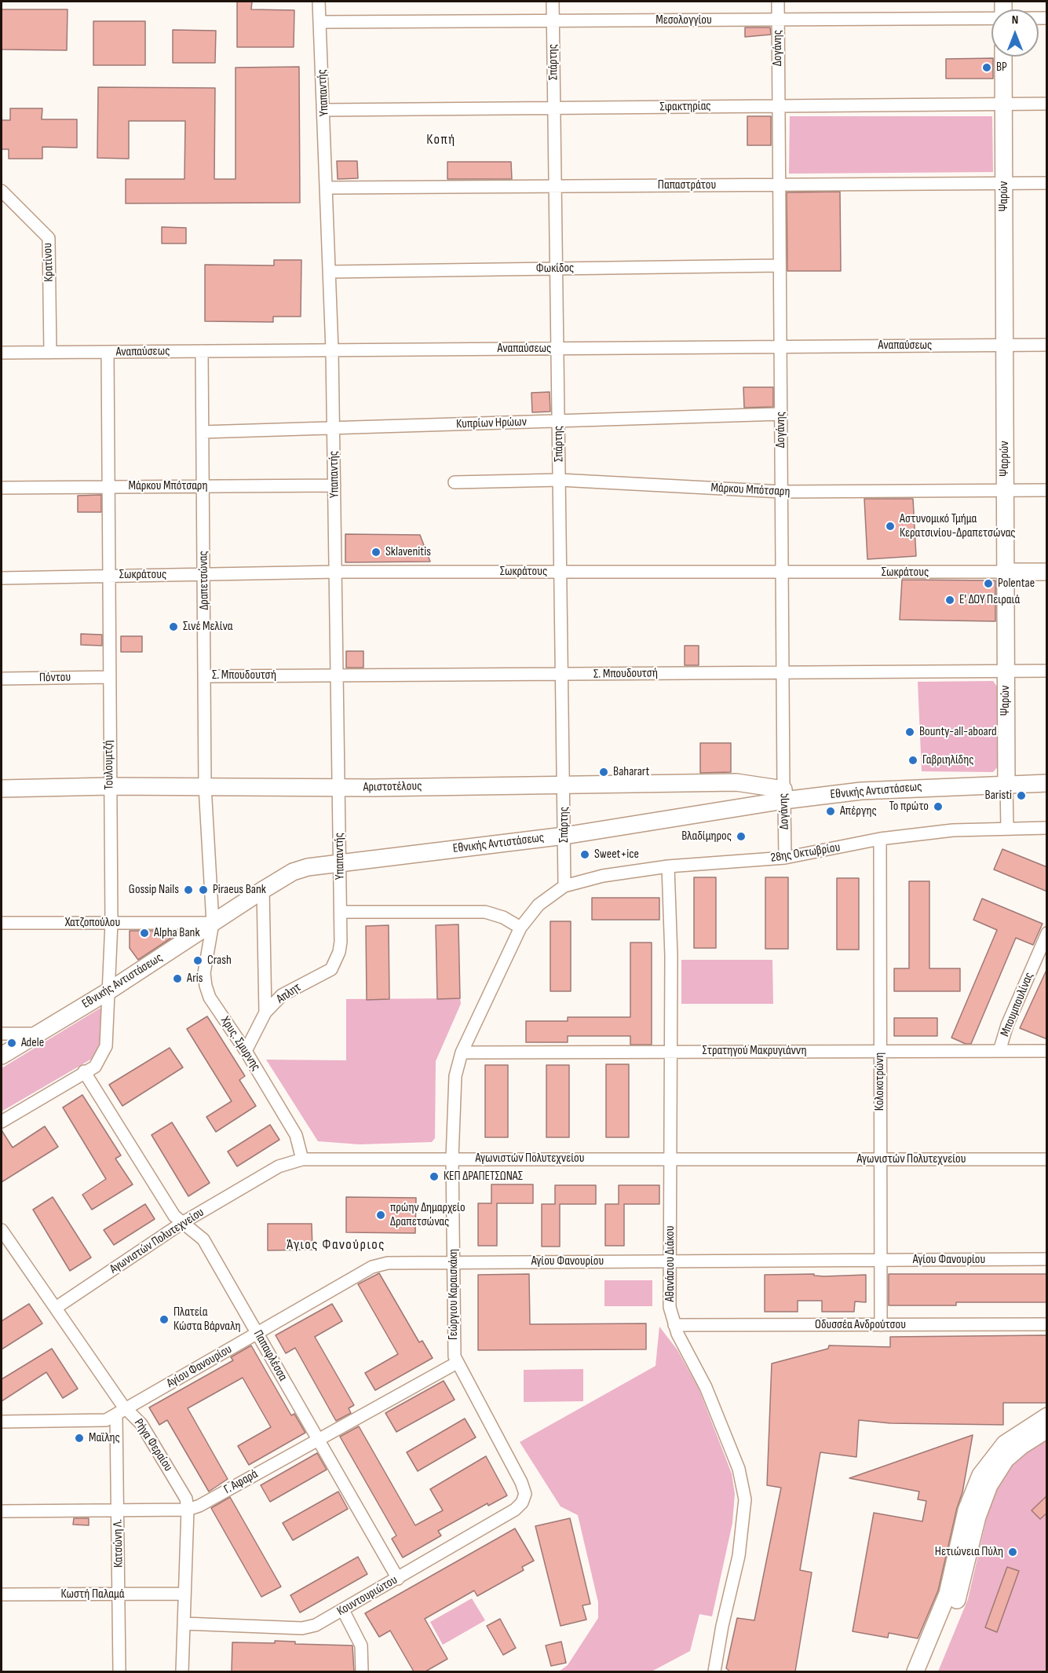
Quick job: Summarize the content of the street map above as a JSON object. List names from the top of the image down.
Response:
{
  "streets": {
    "street": [
      "Μεσολογγίου",
      "Δογάνης",
      "Σπάρτης",
      "Υπαπαντής",
      "Σφακτηρίας",
      "Παπαστράτου",
      "Ψαρών",
      "Κρατίνου",
      "Φωκίδος",
      "Αναπαύσεως",
      "Κυπρίων Ηρώων",
      "Ψαρρών",
      "Μάρκου Μπότσαρη",
      "Σωκράτους",
      "Δραπετσώνας",
      "Σ. Μπουδουτσή",
      "Πόντου",
      "Τουλουμτζή",
      "Αριστοτέλους",
      "Εθνικής Αντιστάσεως",
      "28ης Οκτωβρίου",
      "Χατζοπούλου",
      "Απλητ",
      "Μπουμπουλίνας",
      "Χρυς. Σμυρνης",
      "Στρατηγού Μακρυγιάννη",
      "Κολοκοτρώνη",
      "Αγωνιστών Πολυτεχνείου",
      "Αγίου Φανουρίου",
      "Αθανάσιου Διάκου",
      "Γεώργιου Καραισκάκη",
      "Οδυσσέα Ανδρούτσου",
      "Παπαφλέσσα",
      "Ρήγα Φεραίου",
      "Γ. Αφαρά",
      "Κατσώνη Λ.",
      "Κωστή Παλαμά",
      "Κουντουριώτου"
    ]
  },
  "crossings": [
    ["Μεσολογγίου", "Δογάνης"],
    ["Μεσολογγίου", "Σπάρτης"],
    ["Μεσολογγίου", "Υπαπαντής"],
    ["Δογάνης", "Σφακτηρίας"],
    ["Δογάνης", "Παπαστράτου"],
    ["Δογάνης", "Φωκίδος"],
    ["Δογάνης", "Αναπαύσεως"],
    ["Δογάνης", "Κυπρίων Ηρώων"],
    ["Δογάνης", "Μάρκου Μπότσαρη"],
    ["Δογάνης", "Σωκράτους"],
    ["Δογάνης", "Σ. Μπουδουτσή"],
    ["Δογάνης", "Αριστοτέλους"],
    ["Δογάνης", "Εθνικής Αντιστάσεως"],
    ["Δογάνης", "28ης Οκτωβρίου"],
    ["Σπάρτης", "Σφακτηρίας"],
    ["Σπάρτης", "Παπαστράτου"],
    ["Σπάρτης", "Φωκίδος"],
    ["Σπάρτης", "Αναπαύσεως"],
    ["Σπάρτης", "Κυπρίων Ηρώων"],
    ["Σπάρτης", "Μάρκου Μπότσαρη"],
    ["Σπάρτης", "Σωκράτους"],
    ["Σπάρτης", "Σ. Μπουδουτσή"],
    ["Σπάρτης", "Αριστοτέλους"],
    ["Σπάρτης", "Εθνικής Αντιστάσεως"],
    ["Σπάρτης", "28ης Οκτωβρίου"],
    ["Σπάρτης", "Γεώργιου Καραισκάκη"],
    ["Υπαπαντής", "Σφακτηρίας"],
    ["Υπαπαντής", "Παπαστράτου"],
    ["Υπαπαντής", "Φωκίδος"],
    ["Υπαπαντής", "Αναπαύσεως"],
    ["Υπαπαντής", "Κυπρίων Ηρώων"],
    ["Υπαπαντής", "Μάρκου Μπότσαρη"],
    ["Υπαπαντής", "Σωκράτους"],
    ["Υπαπαντής", "Σ. Μπουδουτσή"],
    ["Υπαπαντής", "Αριστοτέλους"],
    ["Υπαπαντής", "Εθνικής Αντιστάσεως"],
    ["Υπαπαντής", "Απλητ"],
    ["Σφακτηρίας", "Ψαρών"],
    ["Παπαστράτου", "Ψαρών"],
    ["Ψαρών", "Αναπαύσεως"],
    ["Ψαρών", "Ψαρρών"],
    ["Ψαρών", "Σωκράτους"],
    ["Ψαρών", "Σ. Μπουδουτσή"],
    ["Ψαρών", "Εθνικής Αντιστάσεως"],
    ["Ψαρών", "28ης Οκτωβρίου"],
    ["Κρατίνου", "Αναπαύσεως"],
    ["Αναπαύσεως", "Ψαρρών"],
    ["Αναπαύσεως", "Δραπετσώνας"],
    ["Αναπαύσεως", "Τουλουμτζή"],
    ["Κυπρίων Ηρώων", "Δραπετσώνας"],
    ["Ψαρρών", "Μάρκου Μπότσαρη"],
    ["Ψαρρών", "Σωκράτους"],
    ["Μάρκου Μπότσαρη", "Δραπετσώνας"],
    ["Μάρκου Μπότσαρη", "Τουλουμτζή"],
    ["Σωκράτους", "Δραπετσώνας"],
    ["Σωκράτους", "Τουλουμτζή"],
    ["Δραπετσώνας", "Σ. Μπουδουτσή"],
    ["Δραπετσώνας", "Αριστοτέλους"],
    ["Δραπετσώνας", "Εθνικής Αντιστάσεως"],
    ["Δραπετσώνας", "Χατζοπούλου"],
    ["Δραπετσώνας", "Χρυς. Σμυρνης"],
    ["Πόντου", "Τουλουμτζή"],
    ["Τουλουμτζή", "Αριστοτέλους"],
    ["Τουλουμτζή", "Εθνικής Αντιστάσεως"],
    ["Τουλουμτζή", "Χατζοπούλου"],
    ["Τουλουμτζή", "Παπαφλέσσα"],
    ["Αριστοτέλους", "Εθνικής Αντιστάσεως"],
    ["Εθνικής Αντιστάσεως", "Χατζοπούλου"],
    ["Εθνικής Αντιστάσεως", "Χρυς. Σμυρνης"],
    ["28ης Οκτωβρίου", "Κολοκοτρώνη"],
    ["28ης Οκτωβρίου", "Αθανάσιου Διάκου"],
    ["28ης Οκτωβρίου", "Γεώργιου Καραισκάκη"],
    ["Χατζοπούλου", "Χρυς. Σμυρνης"],
    ["Απλητ", "Χρυς. Σμυρνης"],
    ["Μπουμπουλίνας", "Στρατηγού Μακρυγιάννη"],
    ["Χρυς. Σμυρνης", "Αγωνιστών Πολυτεχνείου"],
    ["Στρατηγού Μακρυγιάννη", "Κολοκοτρώνη"],
    ["Στρατηγού Μακρυγιάννη", "Αθανάσιου Διάκου"],
    ["Στρατηγού Μακρυγιάννη", "Γεώργιου Καραισκάκη"],
    ["Κολοκοτρώνη", "Αγωνιστών Πολυτεχνείου"],
    ["Κολοκοτρώνη", "Αγίου Φανουρίου"],
    ["Κολοκοτρώνη", "Οδυσσέα Ανδρούτσου"],
    ["Αγωνιστών Πολυτεχνείου", "Αθανάσιου Διάκου"],
    ["Αγωνιστών Πολυτεχνείου", "Γεώργιου Καραισκάκη"],
    ["Αγωνιστών Πολυτεχνείου", "Παπαφλέσσα"],
    ["Αγωνιστών Πολυτεχνείου", "Ρήγα Φεραίου"],
    ["Αγίου Φανουρίου", "Αθανάσιου Διάκου"],
    ["Αγίου Φανουρίου", "Γεώργιου Καραισκάκη"],
    ["Αγίου Φανουρίου", "Παπαφλέσσα"],
    ["Αγίου Φανουρίου", "Ρήγα Φεραίου"],
    ["Αγίου Φανουρίου", "Κατσώνη Λ."],
    ["Αθανάσιου Διάκου", "Οδυσσέα Ανδρούτσου"],
    ["Γεώργιου Καραισκάκη", "Γ. Αφαρά"],
    ["Γεώργιου Καραισκάκη", "Κουντουριώτου"],
    ["Παπαφλέσσα", "Γ. Αφαρά"],
    ["Παπαφλέσσα", "Κουντουριώτου"],
    ["Ρήγα Φεραίου", "Γ. Αφαρά"],
    ["Ρήγα Φεραίου", "Κατσώνη Λ."],
    ["Ρήγα Φεραίου", "Κωστή Παλαμά"],
    ["Ρήγα Φεραίου", "Κουντουριώτου"],
    ["Γ. Αφαρά", "Κατσώνη Λ."],
    ["Κατσώνη Λ.", "Κωστή Παλαμά"]
  ],
  "districts": ["Κοπή", "Άγιος Φανούριος"],
  "places": [
    "BP",
    "Αστυνομικό Τμήμα Κερατσινίου-Δραπετσώνας",
    "Sklavenitis",
    "Polentae",
    "Ε' ΔΟΥ Πειραιά",
    "Σινέ Μελίνα",
    "Bounty-all-aboard",
    "Γαβριηλίδης",
    "Baharart",
    "Baristi",
    "Το πρώτο",
    "Απέργης",
    "Βλαδίμηρος",
    "Sweet+ice",
    "Gossip Nails",
    "Piraeus Bank",
    "Alpha Bank",
    "Crash",
    "Aris",
    "Adele",
    "ΚΕΠ ΔΡΑΠΕΤΣΩΝΑΣ",
    "πρώην Δημαρχείο Δραπετσώνας",
    "Πλατεία Κώστα Βάρναλη",
    "Μαϊλης",
    "Ηετιώνεια Πύλη"
  ],
  "north": "top"
}
